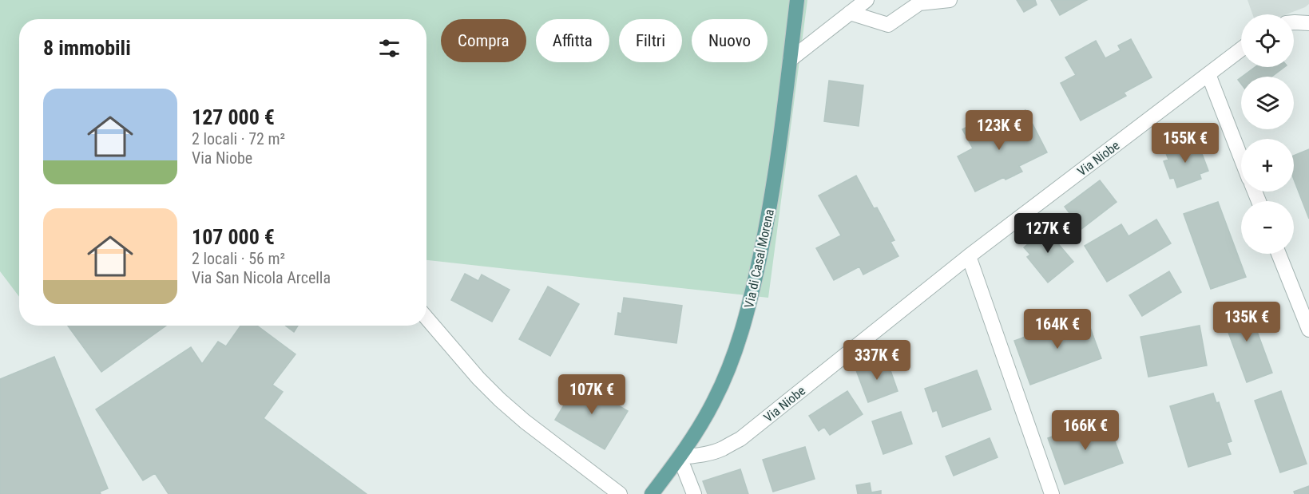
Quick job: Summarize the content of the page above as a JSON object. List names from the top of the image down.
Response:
{
  "streets": {
    "main road": ["Via di Casal Morena"],
    "street": ["Via Niobe"]
  },
  "crossings": [
    ["Via Niobe", "Via di Casal Morena"]
  ],
  "page": {
    "map_buttons": ["+", "−"],
    "chip": [
      "Compra",
      "Affitta",
      "Filtri",
      "Nuovo"
    ],
    "heading": "8 immobili",
    "list": [
      {
        "name": "127 000 €",
        "note": "2 locali · 72 m² · Via Niobe"
      },
      {
        "name": "107 000 €",
        "note": "2 locali · 56 m² · Via San Nicola Arcella"
      }
    ],
    "price": [
      "123K €",
      "155K €",
      "127K €",
      "135K €",
      "164K €",
      "337K €",
      "107K €",
      "166K €"
    ]
  }
}
